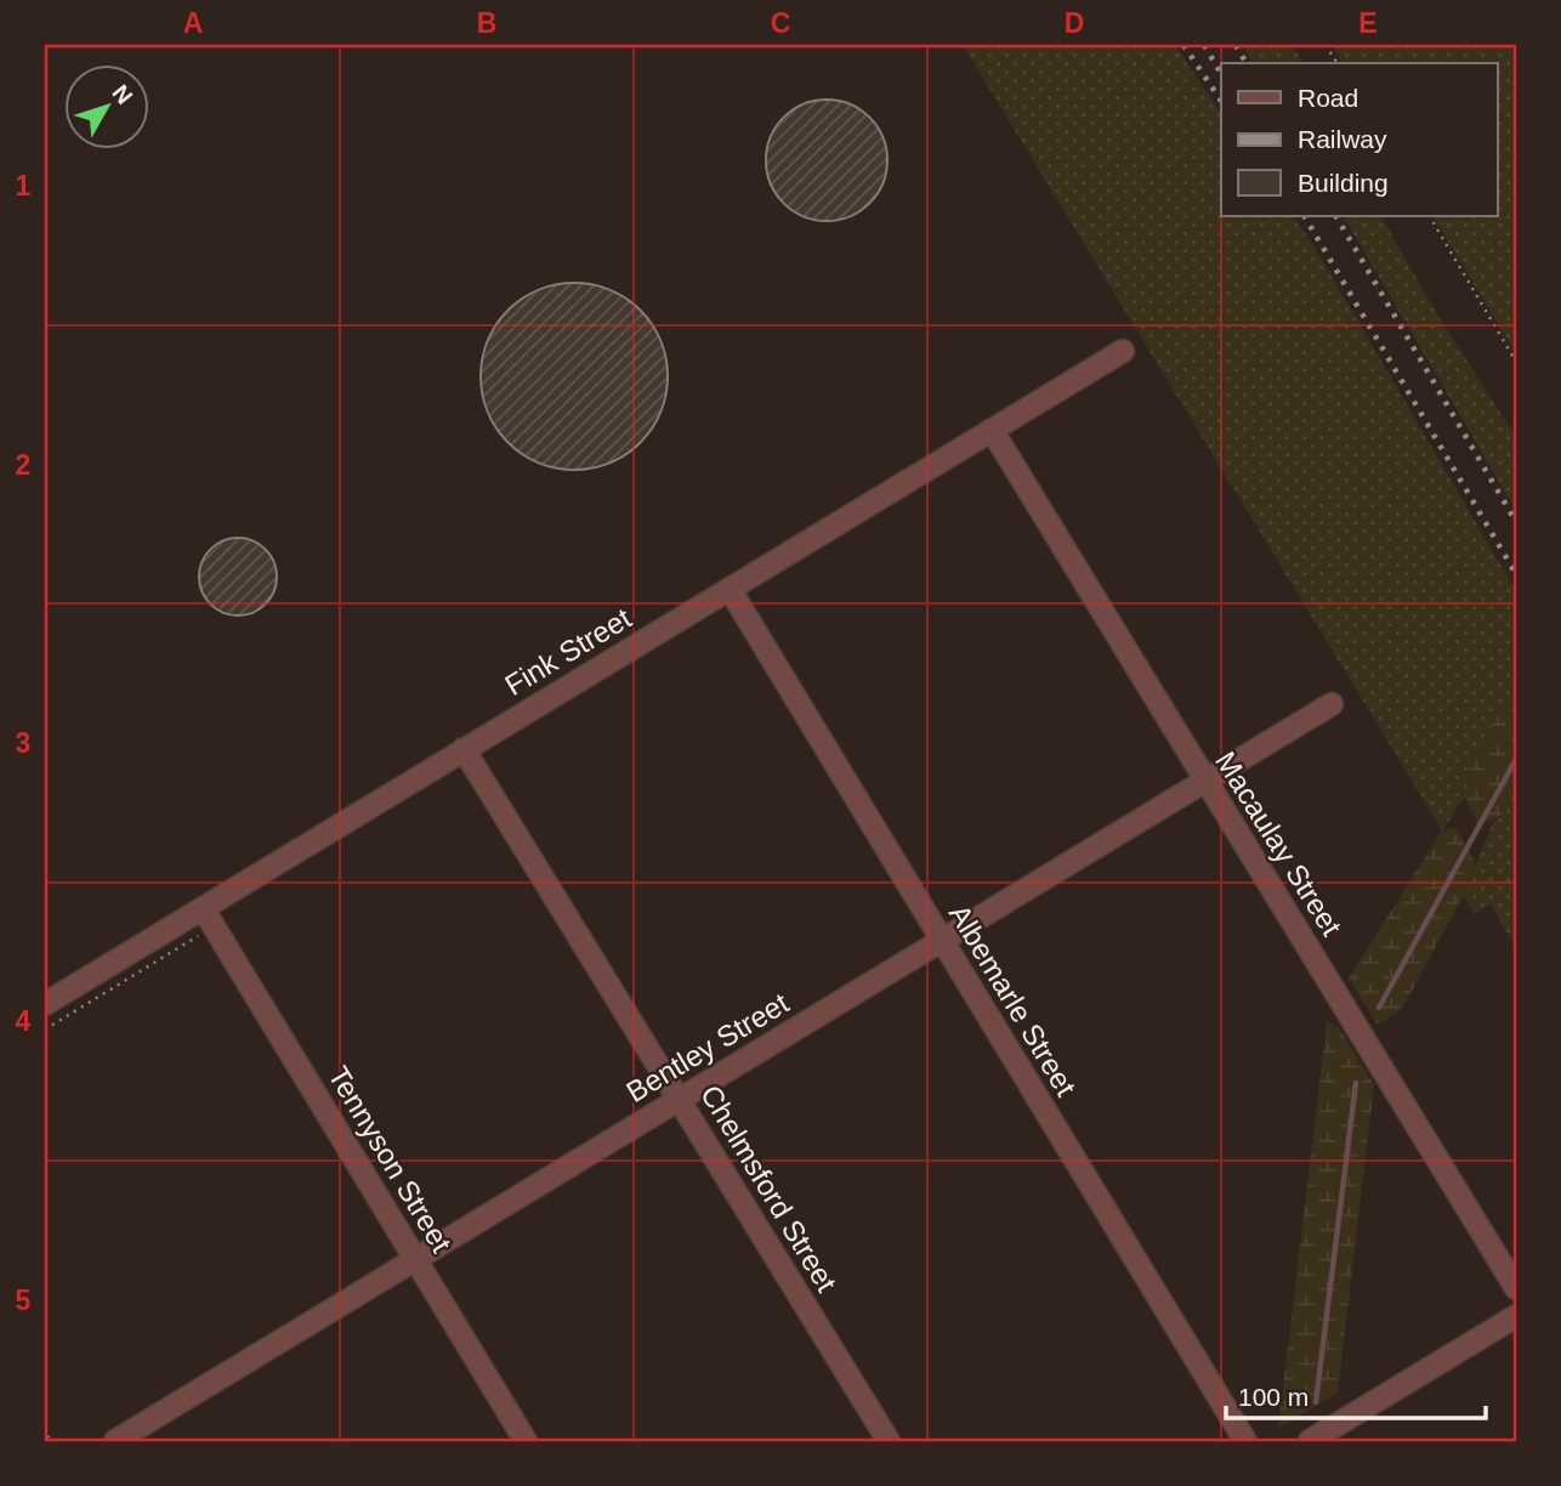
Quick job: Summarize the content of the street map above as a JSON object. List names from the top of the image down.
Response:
{
  "streets": {
    "street": [
      "Fink Street",
      "Macaulay Street",
      "Albemarle Street",
      "Bentley Street",
      "Tennyson Street",
      "Chelmsford Street"
    ]
  },
  "crossings": [
    ["Fink Street", "Macaulay Street"],
    ["Fink Street", "Albemarle Street"],
    ["Fink Street", "Tennyson Street"],
    ["Fink Street", "Chelmsford Street"],
    ["Macaulay Street", "Bentley Street"],
    ["Albemarle Street", "Bentley Street"],
    ["Bentley Street", "Tennyson Street"],
    ["Bentley Street", "Chelmsford Street"]
  ],
  "legend": ["Road", "Railway", "Building"],
  "scale_bar": "100 m",
  "north": "top right",
  "grid": {
    "columns": [
      "A",
      "B",
      "C",
      "D",
      "E"
    ],
    "rows": [
      "1",
      "2",
      "3",
      "4",
      "5"
    ]
  }
}
